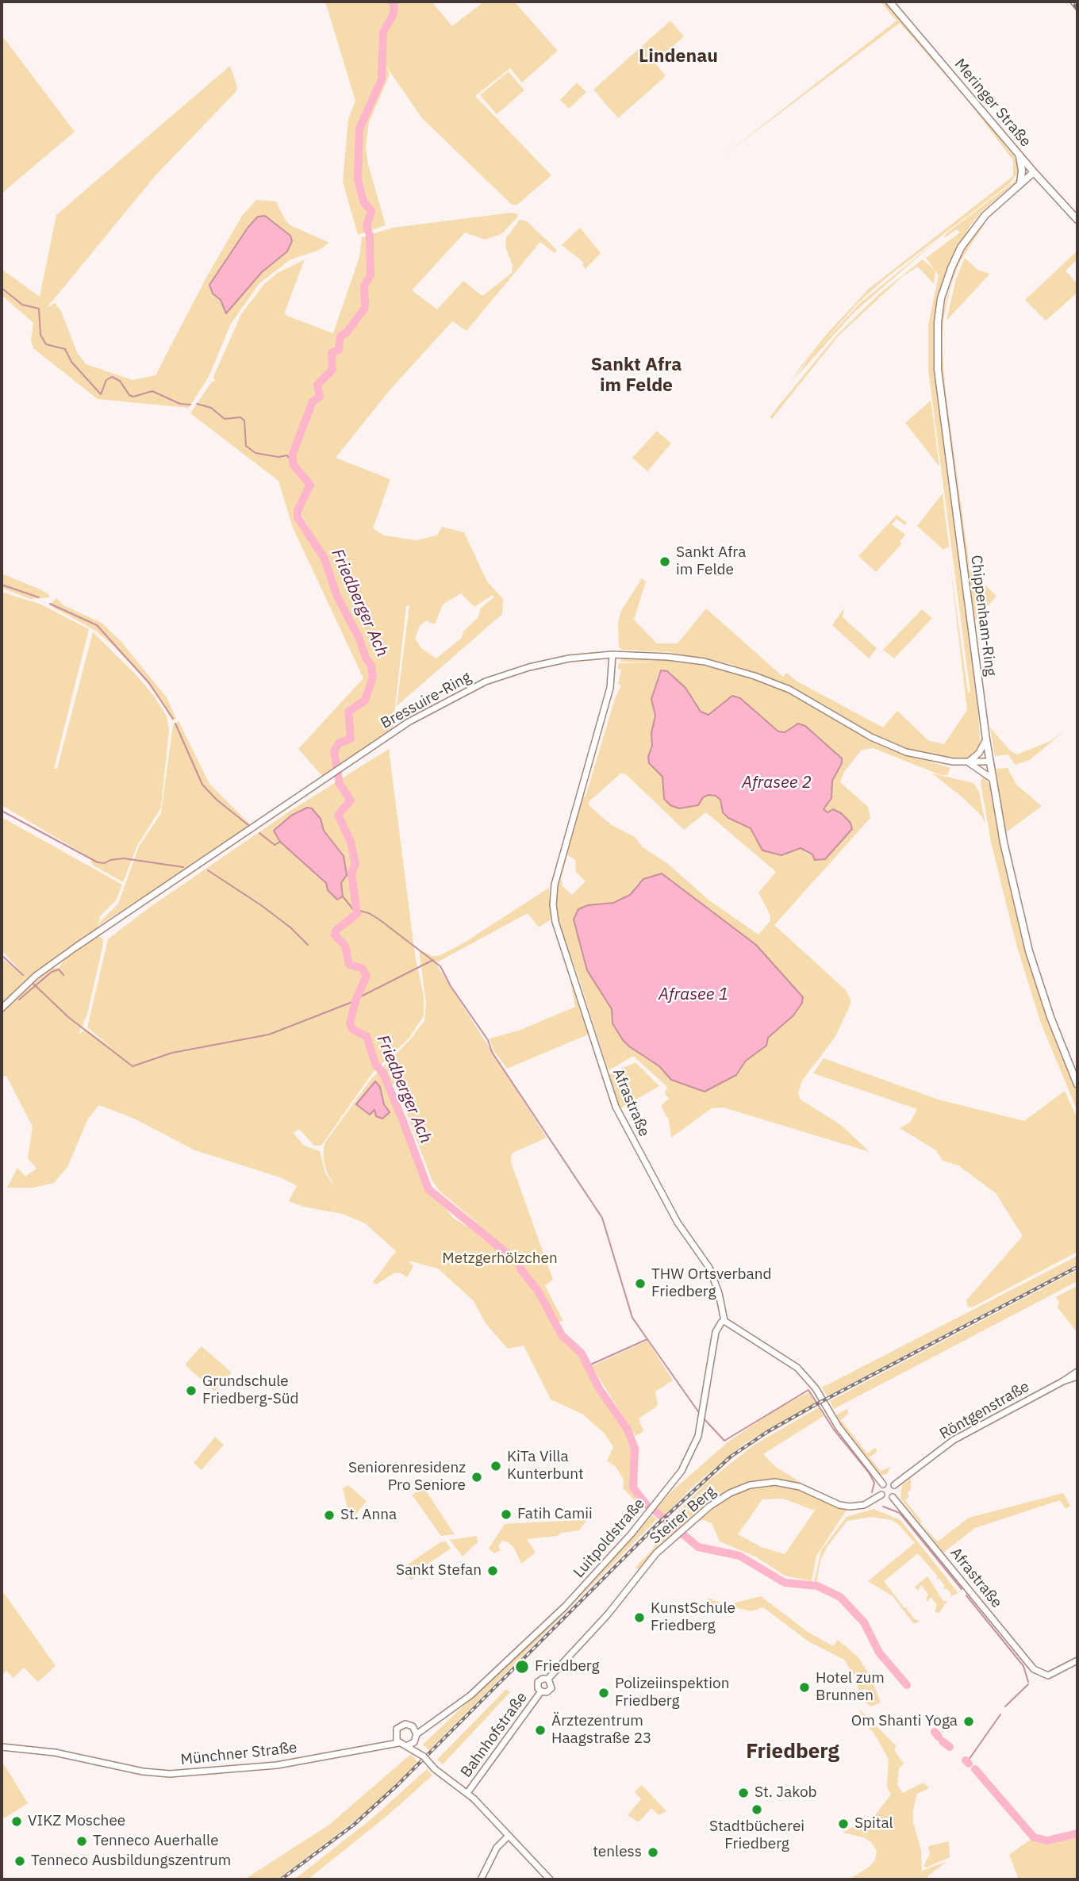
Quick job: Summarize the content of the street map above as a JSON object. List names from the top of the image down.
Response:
{
  "streets": {
    "main road": ["Meringer Straße", "Chippenham-Ring"],
    "street": [
      "Bressuire-Ring",
      "Afrastraße",
      "Röntgenstraße",
      "Steirer Berg",
      "Luitpoldstraße",
      "Bahnhofstraße",
      "Münchner Straße"
    ]
  },
  "crossings": [
    ["Meringer Straße", "Chippenham-Ring"],
    ["Chippenham-Ring", "Bressuire-Ring"],
    ["Bressuire-Ring", "Afrastraße"],
    ["Afrastraße", "Röntgenstraße"],
    ["Afrastraße", "Steirer Berg"],
    ["Afrastraße", "Luitpoldstraße"],
    ["Röntgenstraße", "Steirer Berg"],
    ["Steirer Berg", "Bahnhofstraße"],
    ["Luitpoldstraße", "Münchner Straße"]
  ],
  "districts": ["Lindenau", "Sankt Afra im Felde", "Friedberg"],
  "water": ["Friedberger Ach", "Afrasee 2", "Afrasee 1"],
  "parks": ["Metzgerhölzchen"],
  "places": [
    "Sankt Afra im Felde",
    "THW Ortsverband Friedberg",
    "Grundschule Friedberg-Süd",
    "KiTa Villa Kunterbunt",
    "Seniorenresidenz Pro Seniore",
    "Fatih Camii",
    "St. Anna",
    "Sankt Stefan",
    "KunstSchule Friedberg",
    "Friedberg",
    "Hotel zum Brunnen",
    "Polizeiinspektion Friedberg",
    "Om Shanti Yoga",
    "Ärztezentrum Haagstraße 23",
    "St. Jakob",
    "Stadtbücherei Friedberg",
    "VIKZ Moschee",
    "Spital",
    "Tenneco Auerhalle",
    "tenless",
    "Tenneco Ausbildungszentrum"
  ]
}
